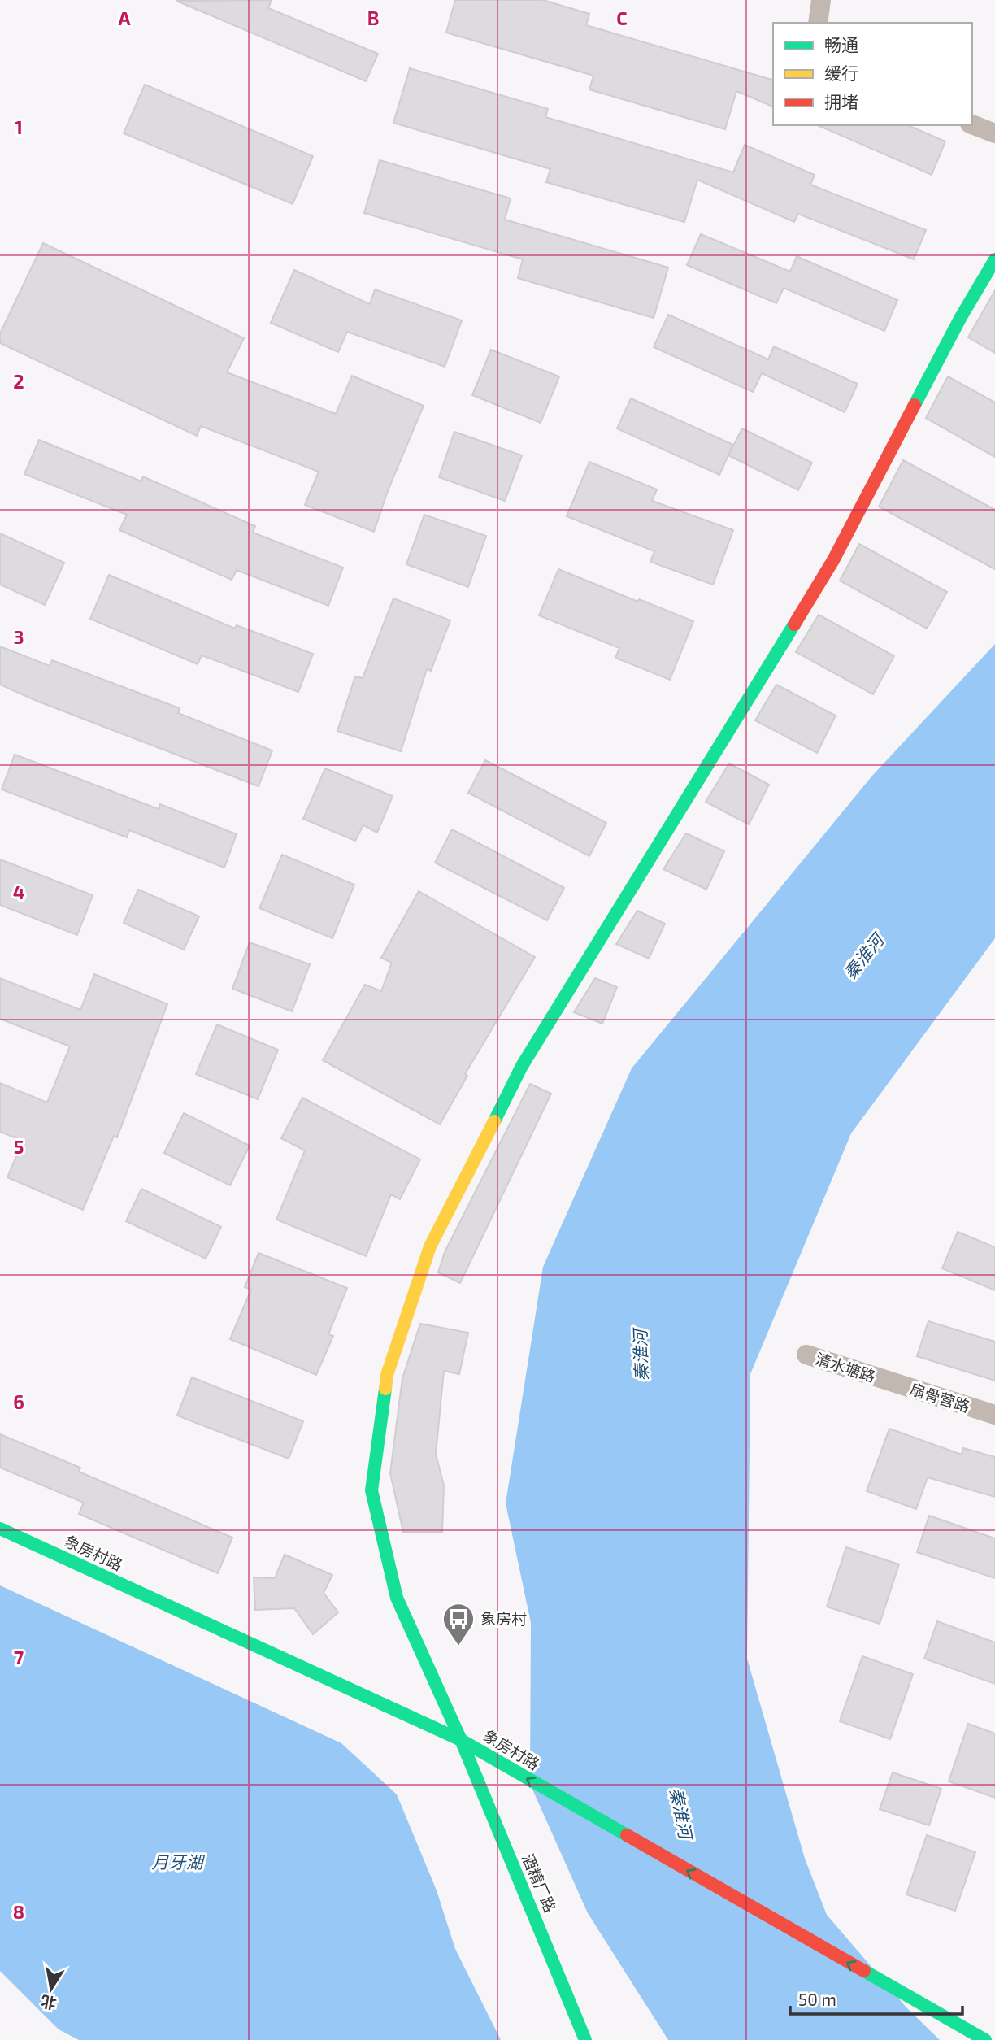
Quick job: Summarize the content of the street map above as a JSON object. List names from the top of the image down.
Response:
{
  "streets": {
    "street": [
      "清水塘路",
      "扇骨营路",
      "象房村路",
      "酒精厂路"
    ]
  },
  "crossings": [
    ["清水塘路", "扇骨营路"],
    ["象房村路", "酒精厂路"]
  ],
  "one_way": ["象房村路"],
  "water": ["秦淮河", "月牙湖"],
  "places": {
    "bus stop": ["象房村"]
  },
  "legend": ["畅通", "缓行", "拥堵"],
  "scale_bar": "50 m",
  "north": "bottom",
  "grid": {
    "columns": ["A", "B", "C"],
    "rows": [
      "1",
      "2",
      "3",
      "4",
      "5",
      "6",
      "7",
      "8"
    ]
  }
}
